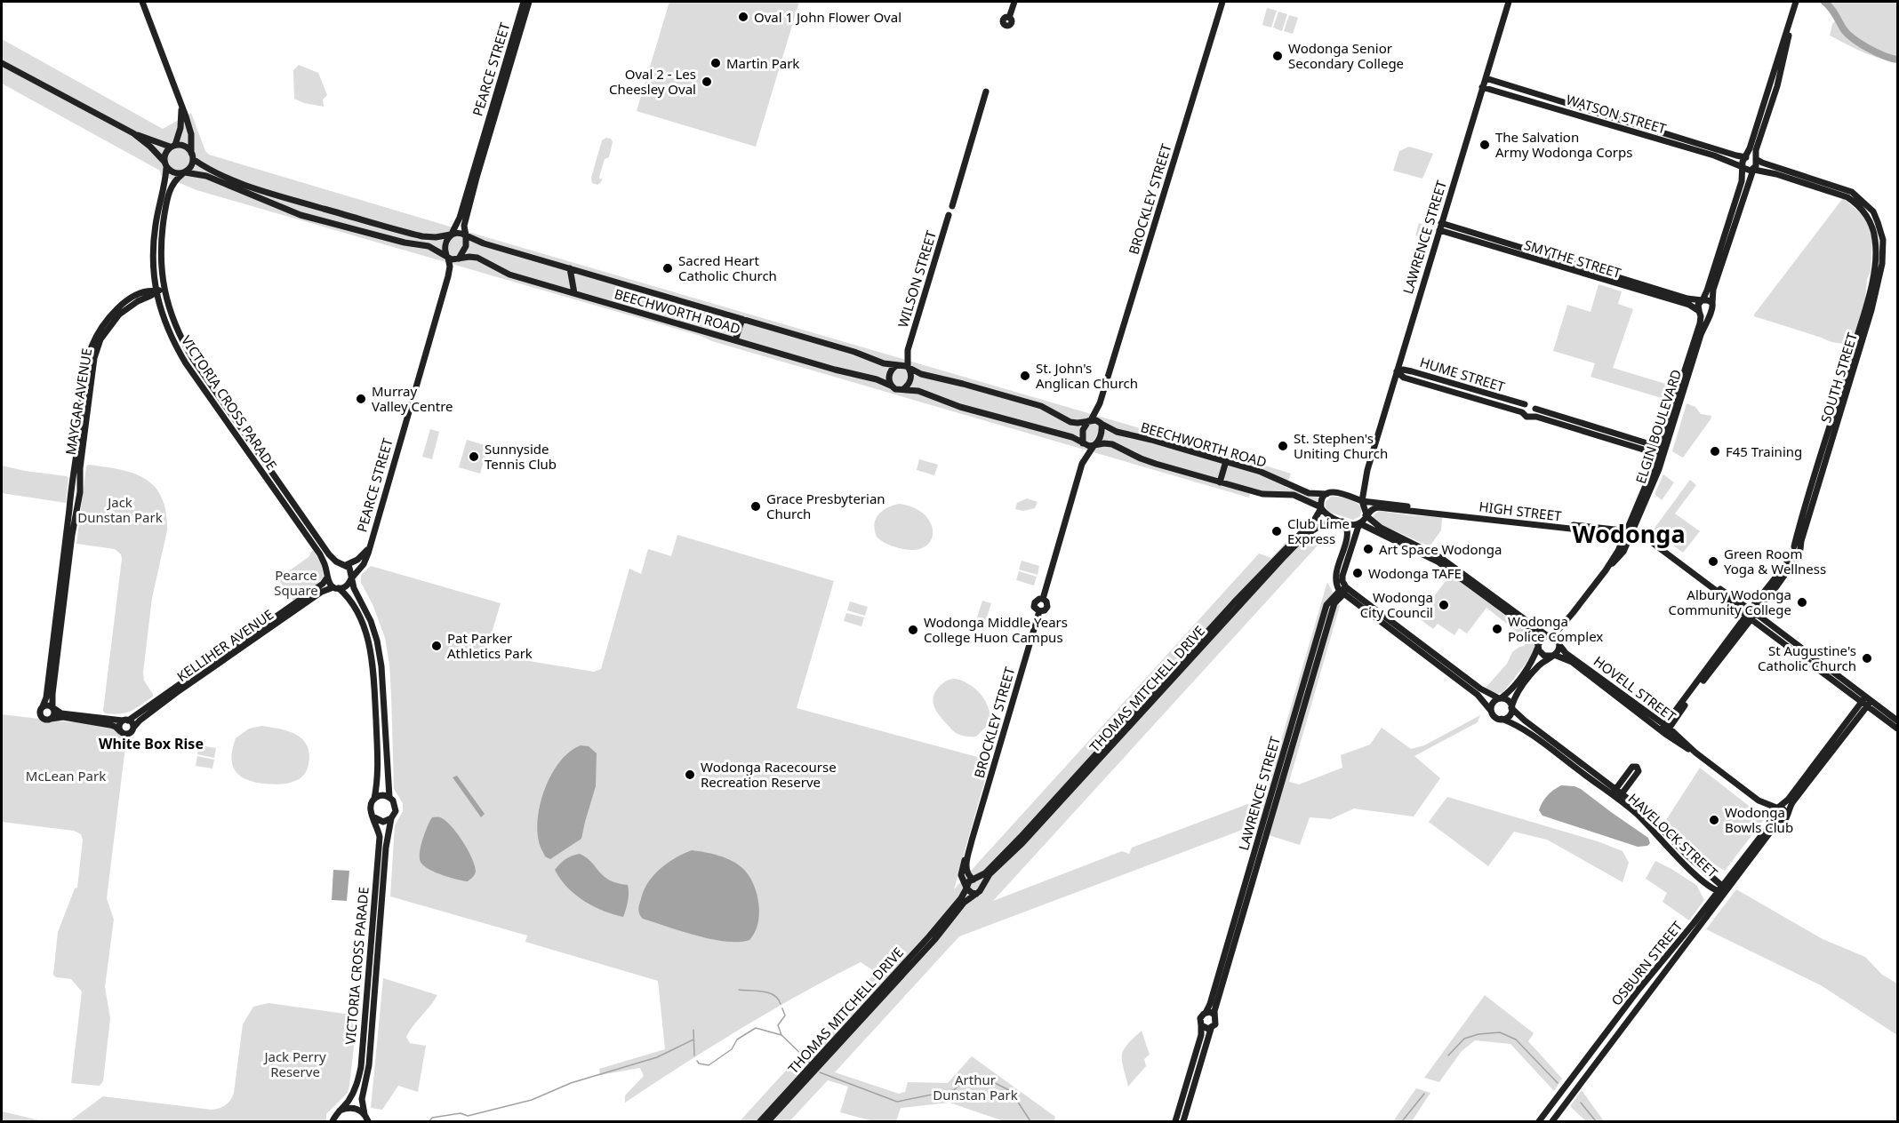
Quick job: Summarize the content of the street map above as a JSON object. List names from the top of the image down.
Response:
{
  "streets": {
    "main road": [
      "PEARCE STREET",
      "WATSON STREET",
      "BROCKLEY STREET",
      "LAWRENCE STREET",
      "SMYTHE STREET",
      "WILSON STREET",
      "BEECHWORTH ROAD",
      "HUME STREET",
      "SOUTH STREET",
      "MAYGAR AVENUE",
      "VICTORIA CROSS PARADE",
      "ELGIN BOULEVARD",
      "HIGH STREET",
      "KELLIHER AVENUE",
      "THOMAS MITCHELL DRIVE",
      "HOVELL STREET",
      "HAVELOCK STREET",
      "OSBURN STREET"
    ]
  },
  "crossings": [
    ["PEARCE STREET", "BEECHWORTH ROAD"],
    ["PEARCE STREET", "VICTORIA CROSS PARADE"],
    ["PEARCE STREET", "KELLIHER AVENUE"],
    ["WATSON STREET", "LAWRENCE STREET"],
    ["BROCKLEY STREET", "BEECHWORTH ROAD"],
    ["BROCKLEY STREET", "THOMAS MITCHELL DRIVE"],
    ["LAWRENCE STREET", "SMYTHE STREET"],
    ["LAWRENCE STREET", "BEECHWORTH ROAD"],
    ["LAWRENCE STREET", "HUME STREET"],
    ["LAWRENCE STREET", "HIGH STREET"],
    ["SMYTHE STREET", "ELGIN BOULEVARD"],
    ["WILSON STREET", "BEECHWORTH ROAD"],
    ["BEECHWORTH ROAD", "HIGH STREET"],
    ["BEECHWORTH ROAD", "THOMAS MITCHELL DRIVE"],
    ["SOUTH STREET", "HIGH STREET"],
    ["SOUTH STREET", "HOVELL STREET"],
    ["MAYGAR AVENUE", "VICTORIA CROSS PARADE"],
    ["VICTORIA CROSS PARADE", "KELLIHER AVENUE"],
    ["ELGIN BOULEVARD", "HIGH STREET"],
    ["ELGIN BOULEVARD", "HOVELL STREET"],
    ["HOVELL STREET", "OSBURN STREET"],
    ["HAVELOCK STREET", "OSBURN STREET"]
  ],
  "districts": ["Wodonga", "White Box Rise"],
  "parks": [
    "Jack Dunstan Park",
    "Pearce Square",
    "McLean Park",
    "Jack Perry Reserve",
    "Arthur Dunstan Park"
  ],
  "places": [
    "Oval 1 John Flower Oval",
    "Wodonga Senior Secondary College",
    "Martin Park",
    "Oval 2 - Les Cheesley Oval",
    "The Salvation Army Wodonga Corps",
    "Sacred Heart Catholic Church",
    "St. John's Anglican Church",
    "Murray Valley Centre",
    "St. Stephen's Uniting Church",
    "F45 Training",
    "Sunnyside Tennis Club",
    "Grace Presbyterian Church",
    "Club Lime Express",
    "Art Space Wodonga",
    "Green Room Yoga & Wellness",
    "Wodonga TAFE",
    "Albury Wodonga Community College",
    "Wodonga City Council",
    "Wodonga Police Complex",
    "Wodonga Middle Years College Huon Campus",
    "Pat Parker Athletics Park",
    "St Augustine's Catholic Church",
    "Wodonga Racecourse Recreation Reserve",
    "Wodonga Bowls Club"
  ]
}
